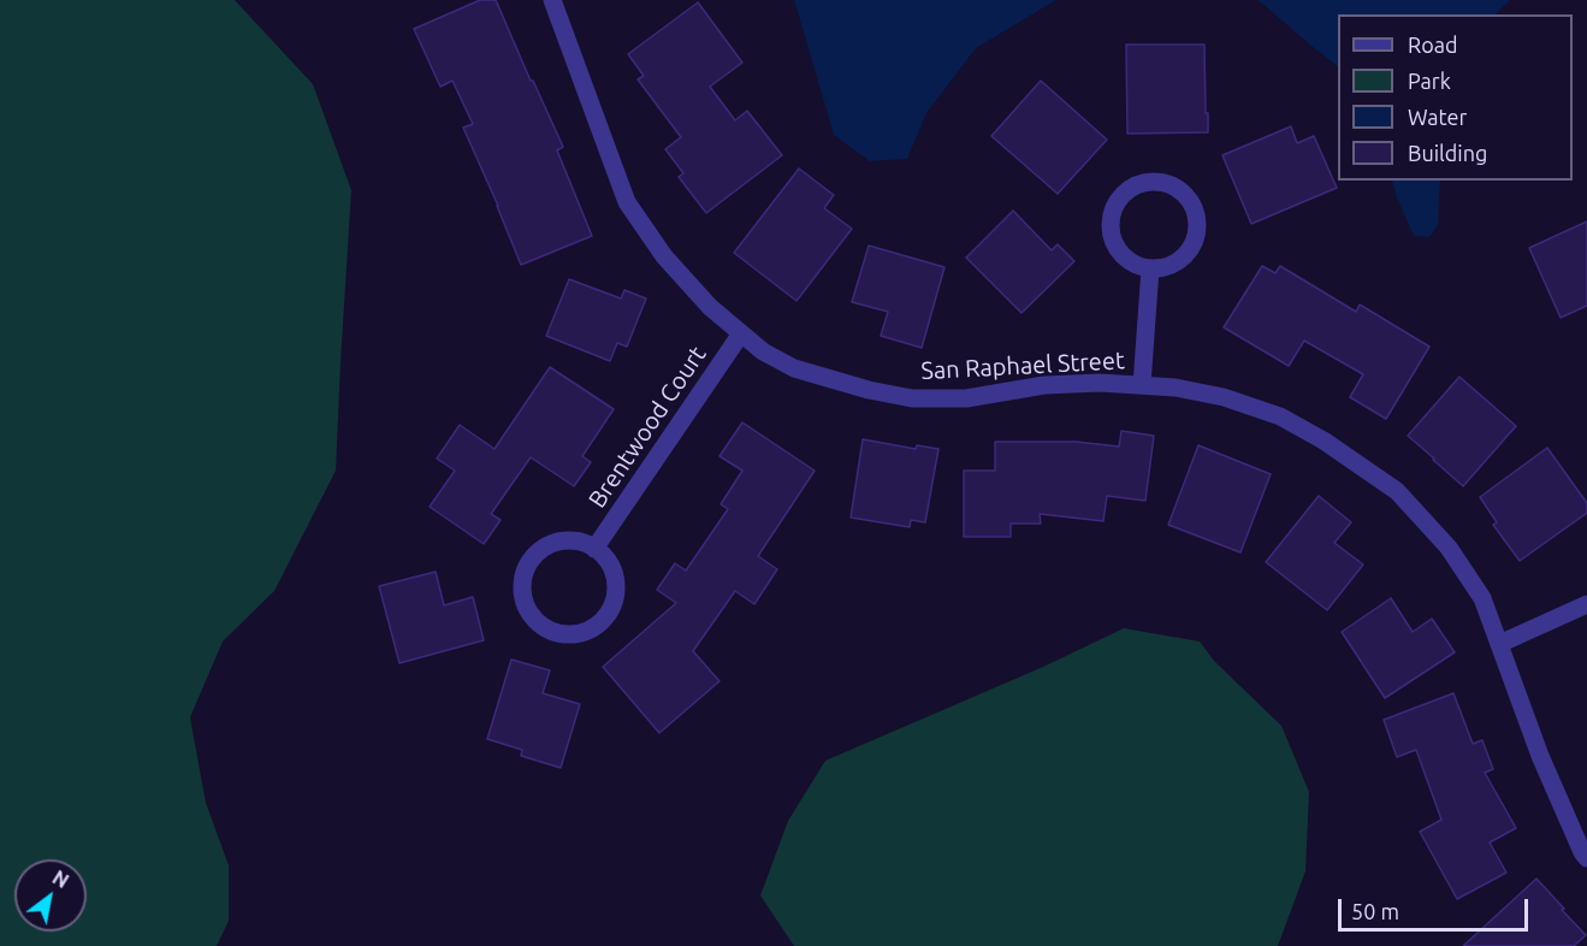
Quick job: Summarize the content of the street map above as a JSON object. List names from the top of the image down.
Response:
{
  "streets": {
    "street": ["San Raphael Street", "Brentwood Court"]
  },
  "crossings": [
    ["San Raphael Street", "Brentwood Court"]
  ],
  "legend": [
    "Road",
    "Park",
    "Water",
    "Building"
  ],
  "scale_bar": "50 m",
  "north": "top right"
}
